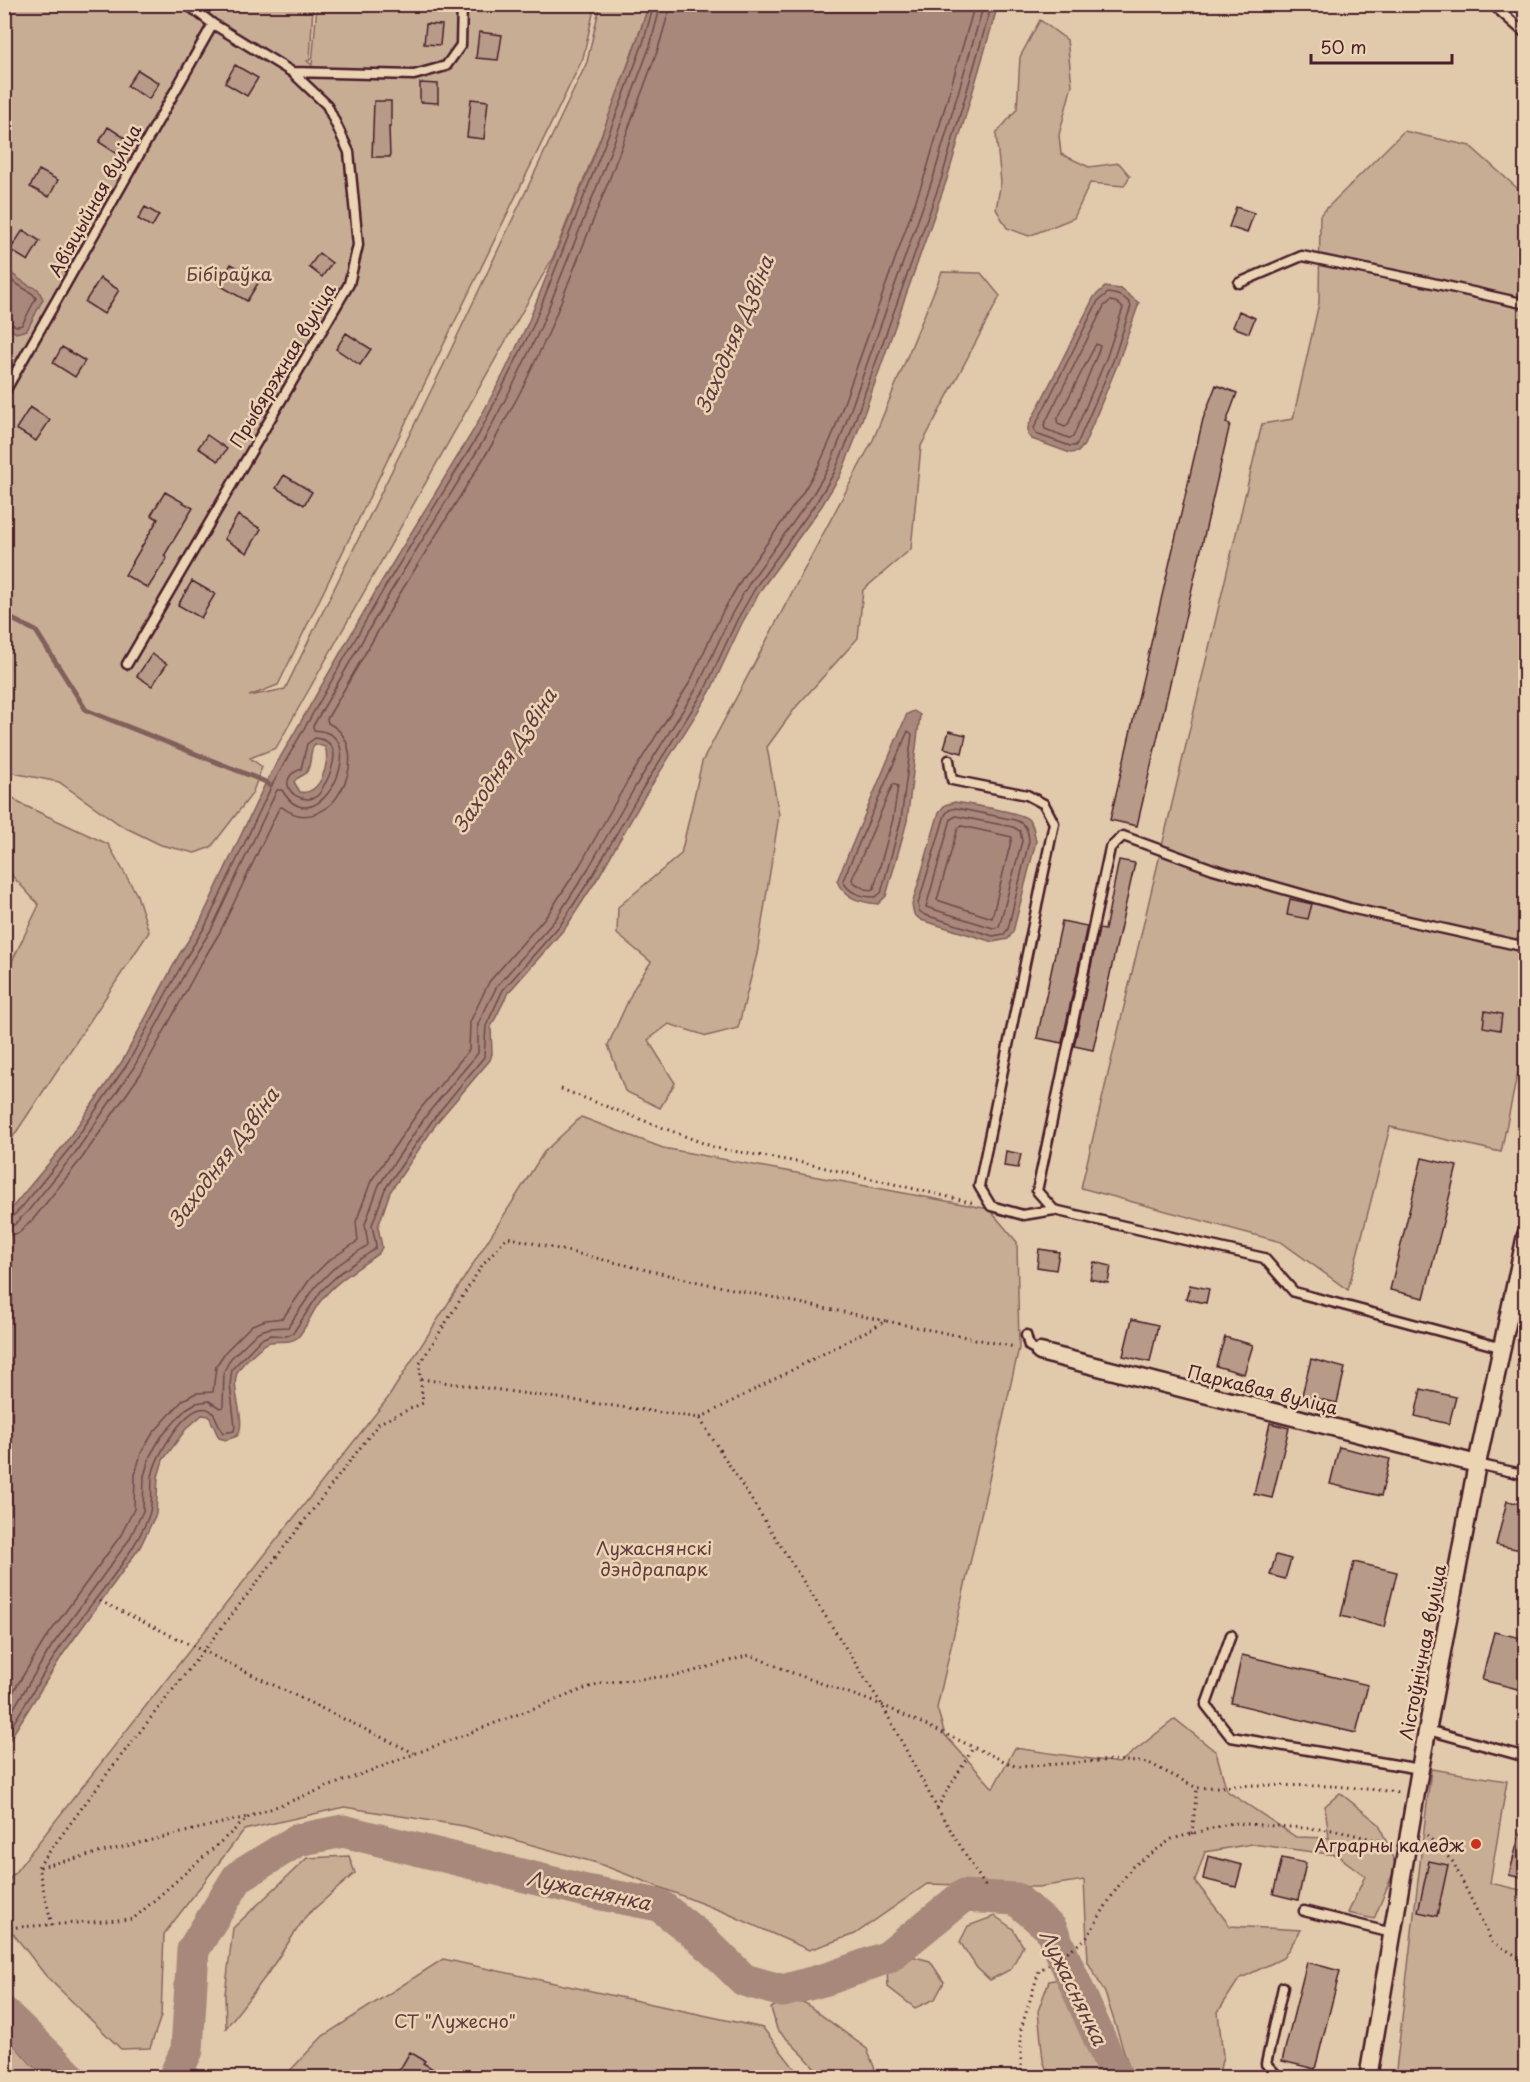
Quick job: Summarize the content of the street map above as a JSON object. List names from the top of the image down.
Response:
{
  "streets": {
    "street": ["Паркавая вуліца", "Лістоўнічная вуліца"],
    "lane": ["Авіяцыйная вуліца", "Прыбярэжная вуліца"]
  },
  "crossings": [
    ["Авіяцыйная вуліца", "Прыбярэжная вуліца"],
    ["Паркавая вуліца", "Лістоўнічная вуліца"]
  ],
  "water": ["Заходняя Дзвіна", "Лужаснянка"],
  "parks": ["Бібіраўка", "Лужаснянскі дэндрапарк", "СТ \"Лужесно\""],
  "places": ["Аграрны каледж"],
  "scale_bar": "50 m"
}
